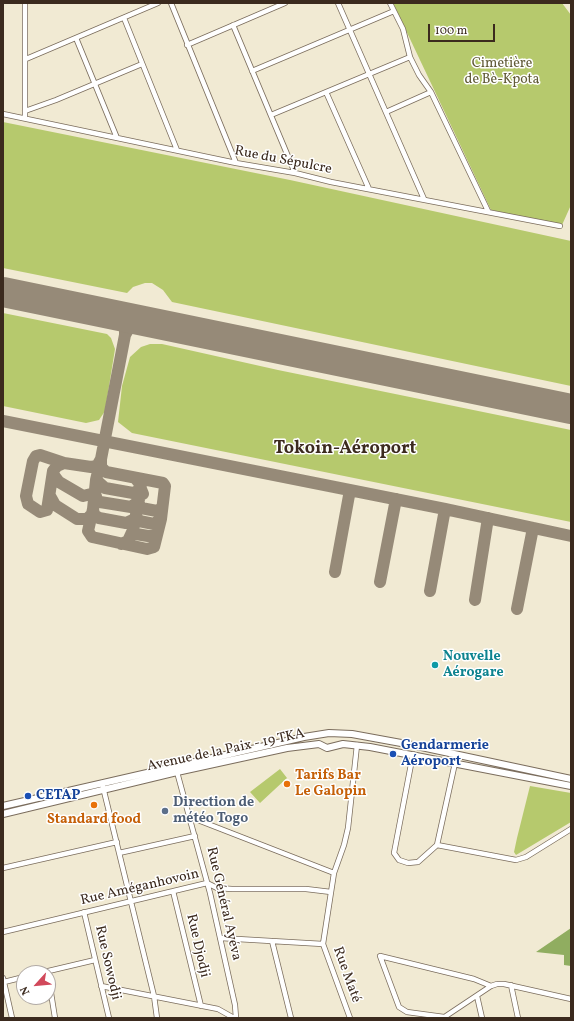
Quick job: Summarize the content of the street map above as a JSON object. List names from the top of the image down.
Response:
{
  "streets": {
    "main road": ["Avenue de la Paix - 19 TKA"],
    "street": [
      "Rue du Sépulcre",
      "Rue Améganhovoin",
      "Rue Général Ayéva",
      "Rue Djodji",
      "Rue Sowodji",
      "Rue Maté"
    ]
  },
  "crossings": [
    ["Avenue de la Paix - 19 TKA", "Rue Général Ayéva"],
    ["Avenue de la Paix - 19 TKA", "Rue Maté"],
    ["Rue Améganhovoin", "Rue Général Ayéva"],
    ["Rue Améganhovoin", "Rue Djodji"],
    ["Rue Améganhovoin", "Rue Sowodji"],
    ["Rue Améganhovoin", "Rue Maté"]
  ],
  "districts": ["Tokoin-Aéroport"],
  "parks": ["Cimetière de Bè-Kpota"],
  "places": [
    "Nouvelle Aérogare",
    "Gendarmerie Aéroport",
    "Tarifs Bar Le Galopin",
    "CETAP",
    "Standard food",
    "Direction de météo Togo"
  ],
  "scale_bar": "100 m",
  "north": "bottom left"
}
